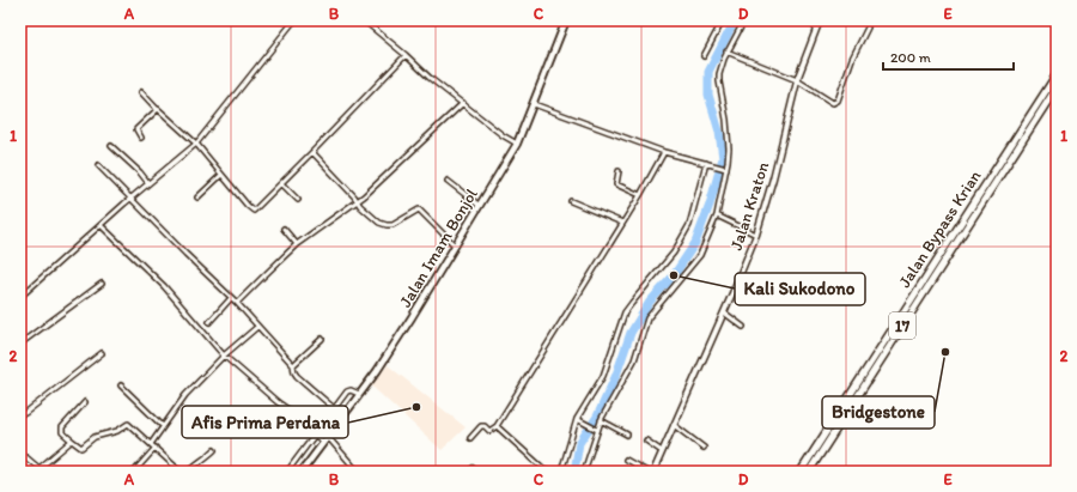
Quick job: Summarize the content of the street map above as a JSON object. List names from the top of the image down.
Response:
{
  "streets": {
    "highway": ["Jalan Bypass Krian", "17"],
    "main road": ["Jalan Imam Bonjol"],
    "street": ["Jalan Kraton"]
  },
  "places": ["Kali Sukodono", "Bridgestone", "Afis Prima Perdana"],
  "scale_bar": "200 m",
  "grid": {
    "columns": [
      "A",
      "B",
      "C",
      "D",
      "E"
    ],
    "rows": ["1", "2"]
  }
}
